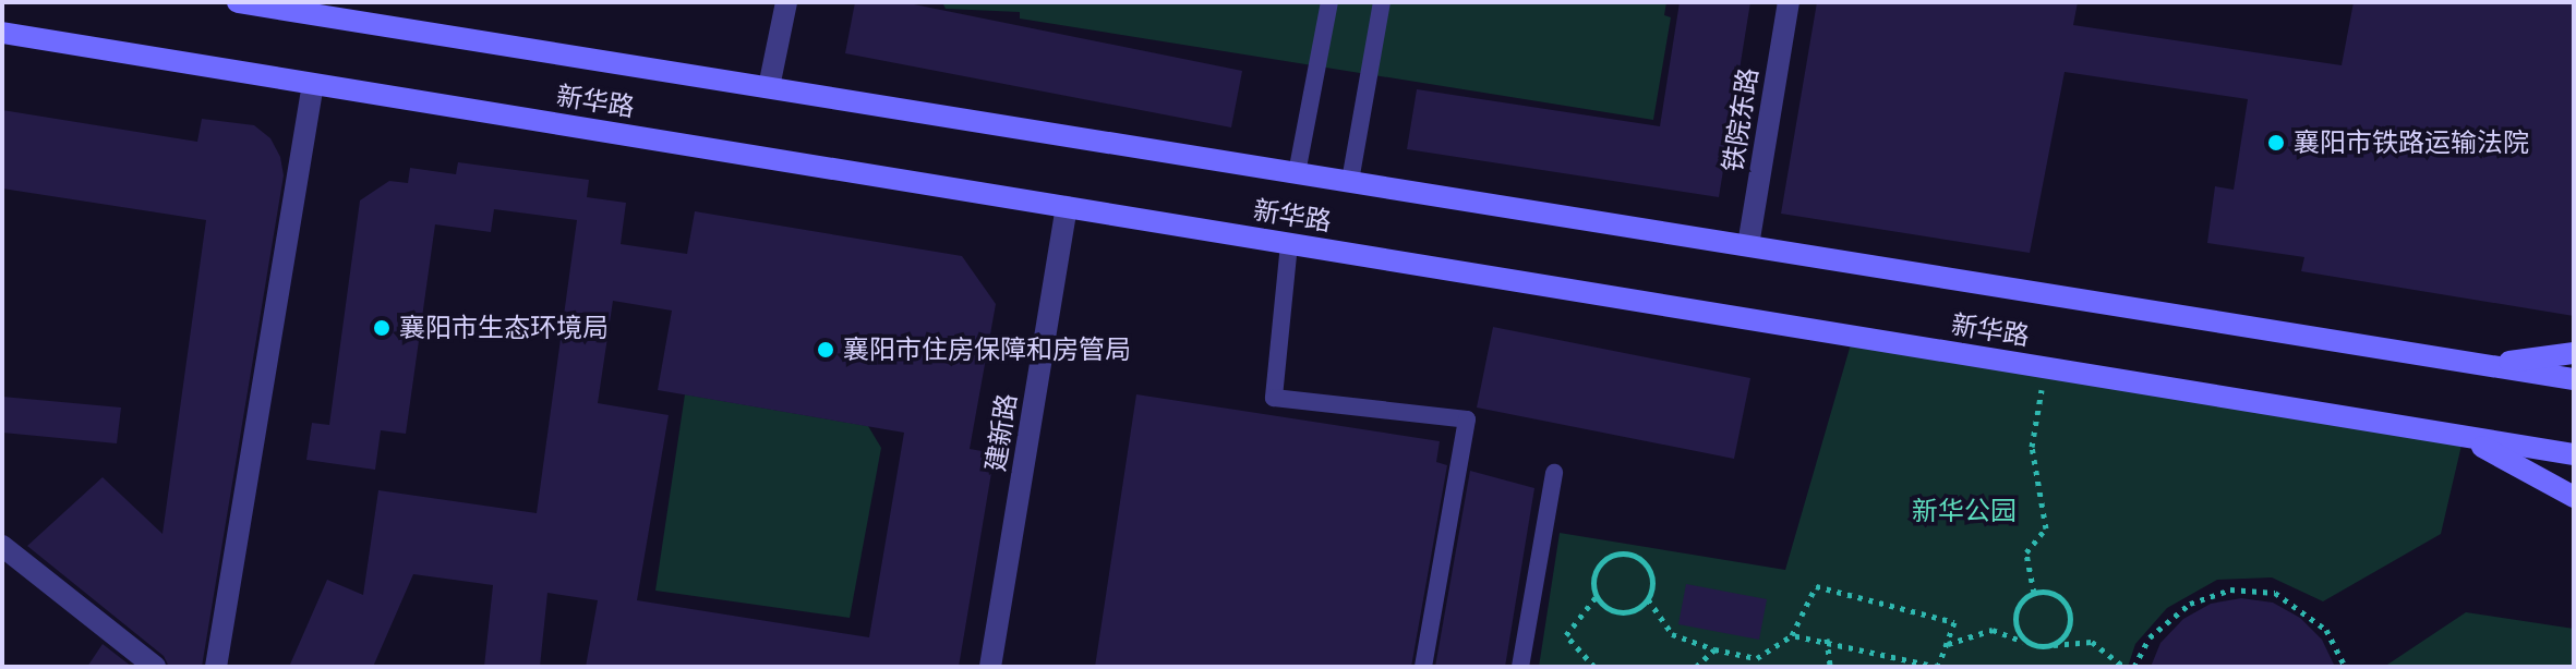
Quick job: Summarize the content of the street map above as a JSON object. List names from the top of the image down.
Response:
{
  "streets": {
    "main road": ["新华路"],
    "street": ["铁院东路", "建新路"]
  },
  "crossings": [
    ["新华路", "铁院东路"],
    ["新华路", "建新路"]
  ],
  "parks": ["新华公园"],
  "places": ["襄阳市铁路运输法院", "襄阳市生态环境局", "襄阳市住房保障和房管局"]
}
